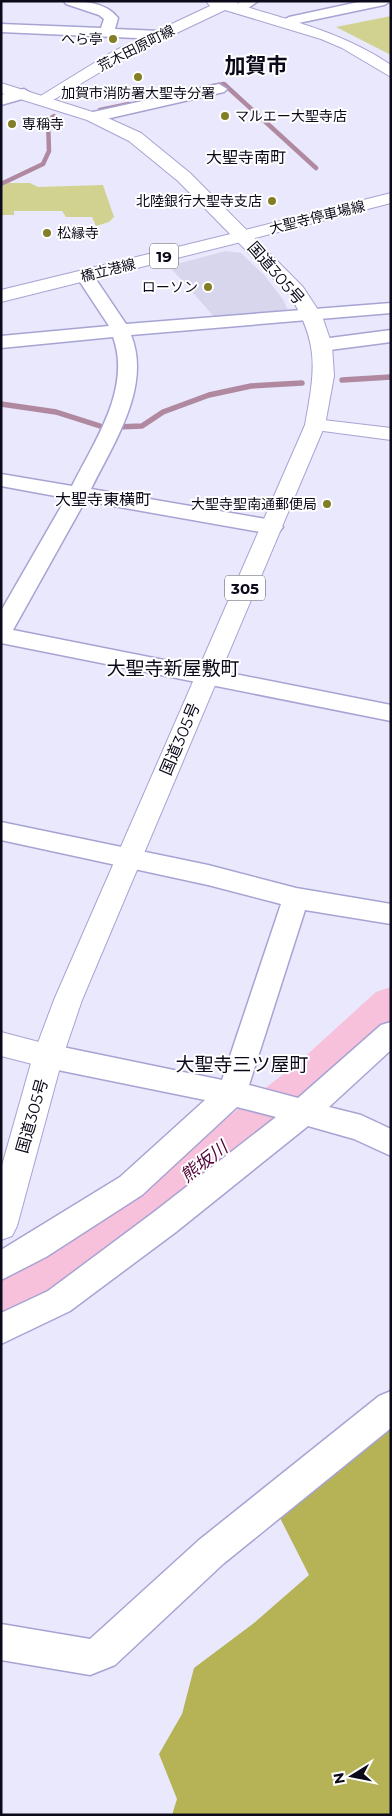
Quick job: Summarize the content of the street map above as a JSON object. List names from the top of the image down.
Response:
{
  "streets": {
    "main road": [
      "荒木田原町線",
      "大聖寺停車場線",
      "19",
      "橋立港線",
      "国道305号",
      "305"
    ]
  },
  "crossings": [
    ["荒木田原町線", "国道305号"],
    ["大聖寺停車場線", "橋立港線"],
    ["大聖寺停車場線", "国道305号"],
    ["橋立港線", "国道305号"]
  ],
  "districts": [
    "加賀市",
    "大聖寺南町",
    "大聖寺東横町",
    "大聖寺新屋敷町",
    "大聖寺三ツ屋町"
  ],
  "water": ["熊坂川"],
  "places": [
    "へら亭",
    "加賀市消防署大聖寺分署",
    "マルエー大聖寺店",
    "専稱寺",
    "北陸銀行大聖寺支店",
    "松縁寺",
    "ローソン",
    "大聖寺聖南通郵便局"
  ],
  "north": "left"
}
